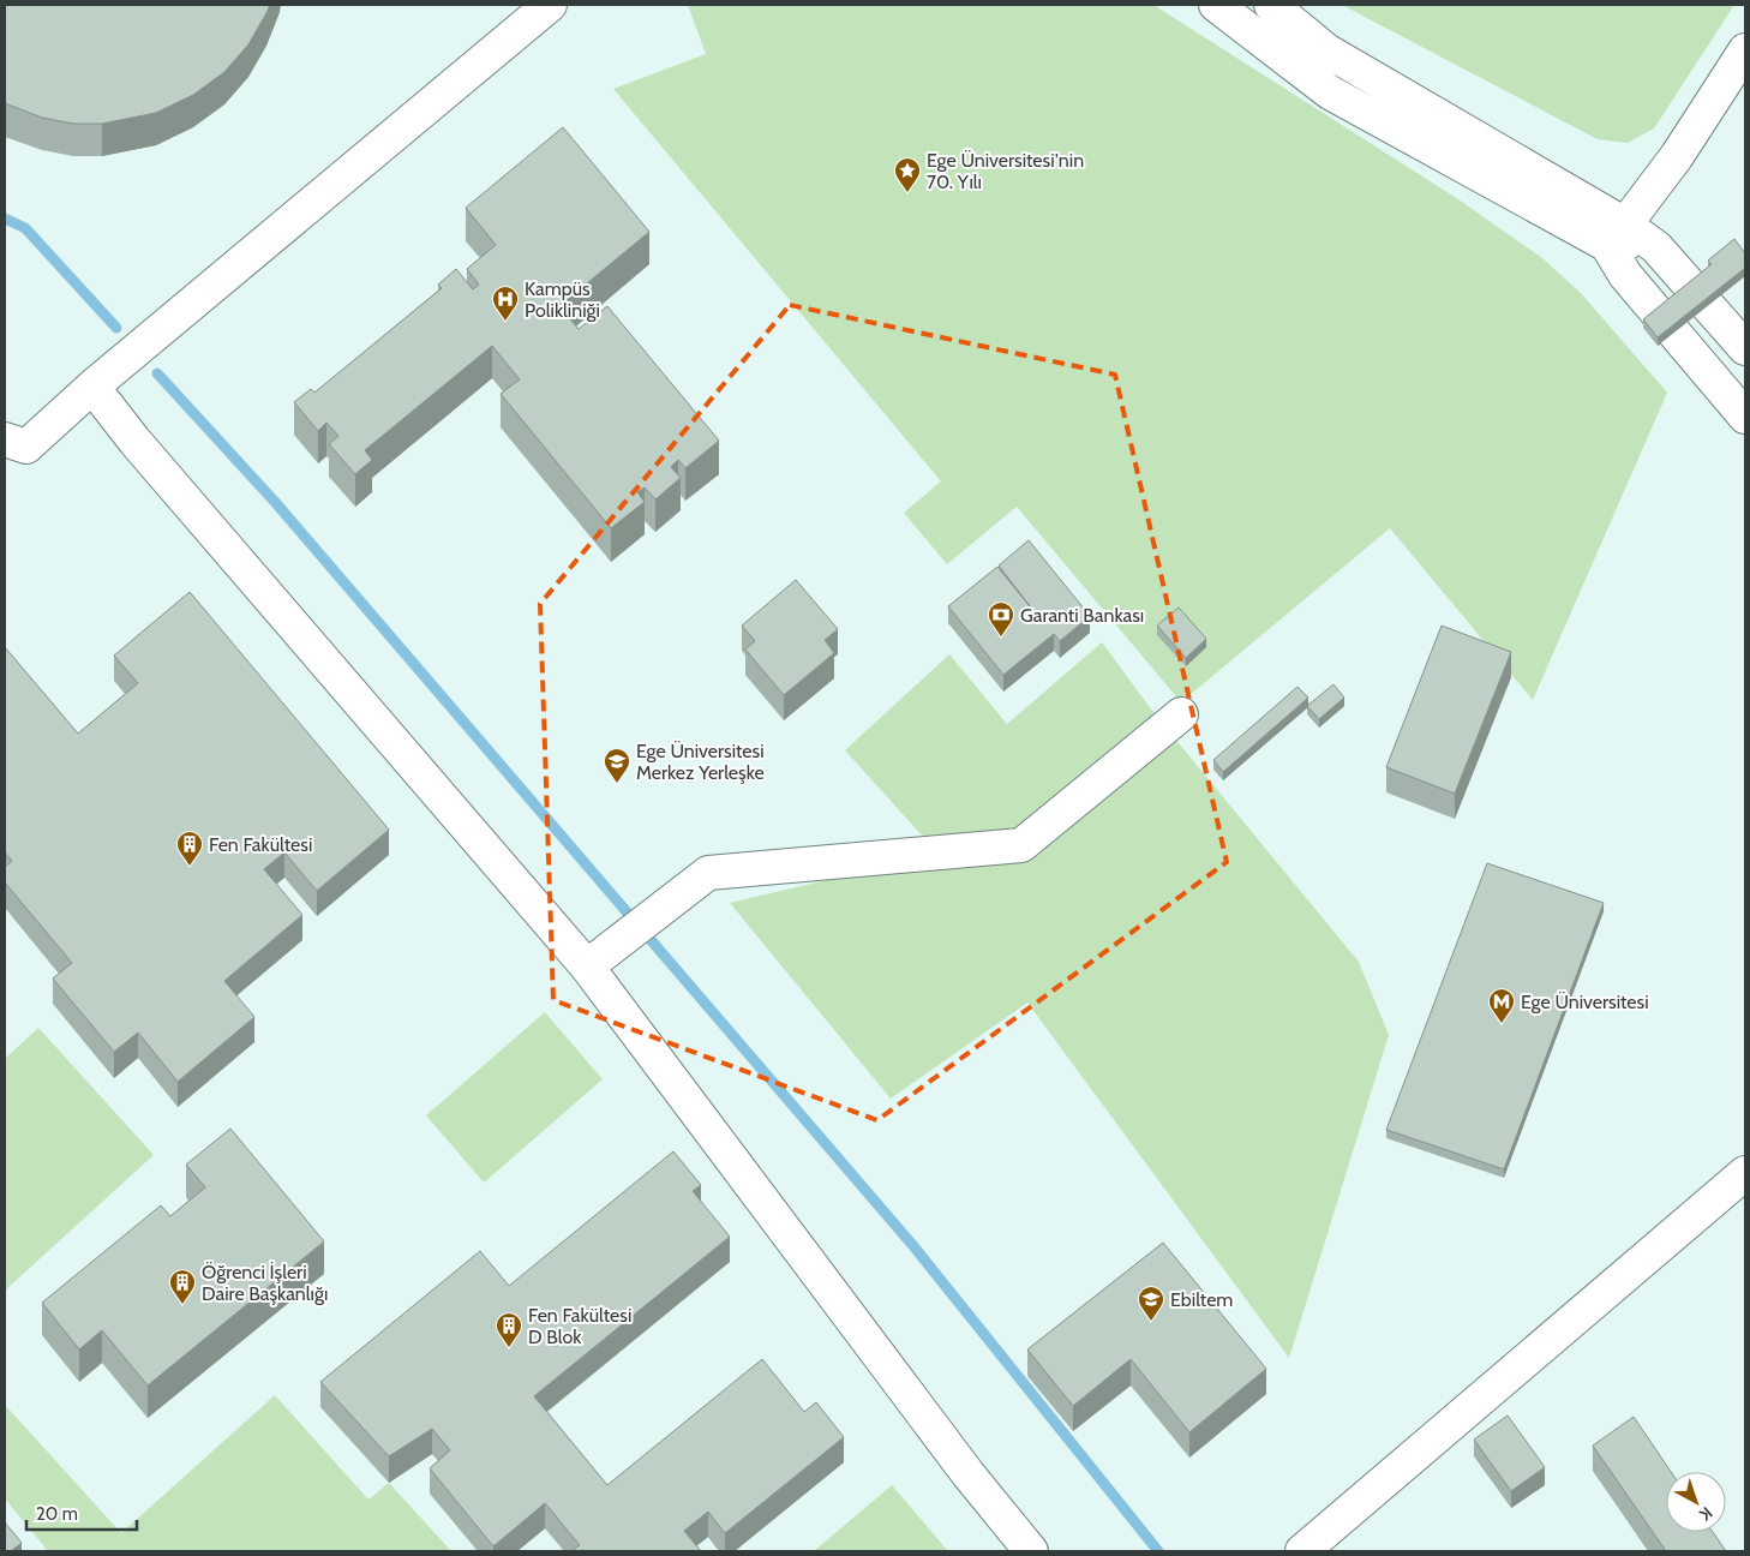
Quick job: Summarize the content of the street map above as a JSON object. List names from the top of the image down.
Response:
{
  "places": {
    "place": ["Ege Üniversitesi'nin 70. Yılı"],
    "hospital": ["Kampüs Polikliniği"],
    "bank": ["Garanti Bankası"],
    "school or university": ["Ege Üniversitesi Merkez Yerleşke", "Ebiltem"],
    "building": ["Fen Fakültesi", "Öğrenci İşleri Daire Başkanlığı", "Fen Fakültesi D Blok"],
    "metro station": ["Ege Üniversitesi"]
  },
  "scale_bar": "20 m",
  "north": "bottom right"
}
